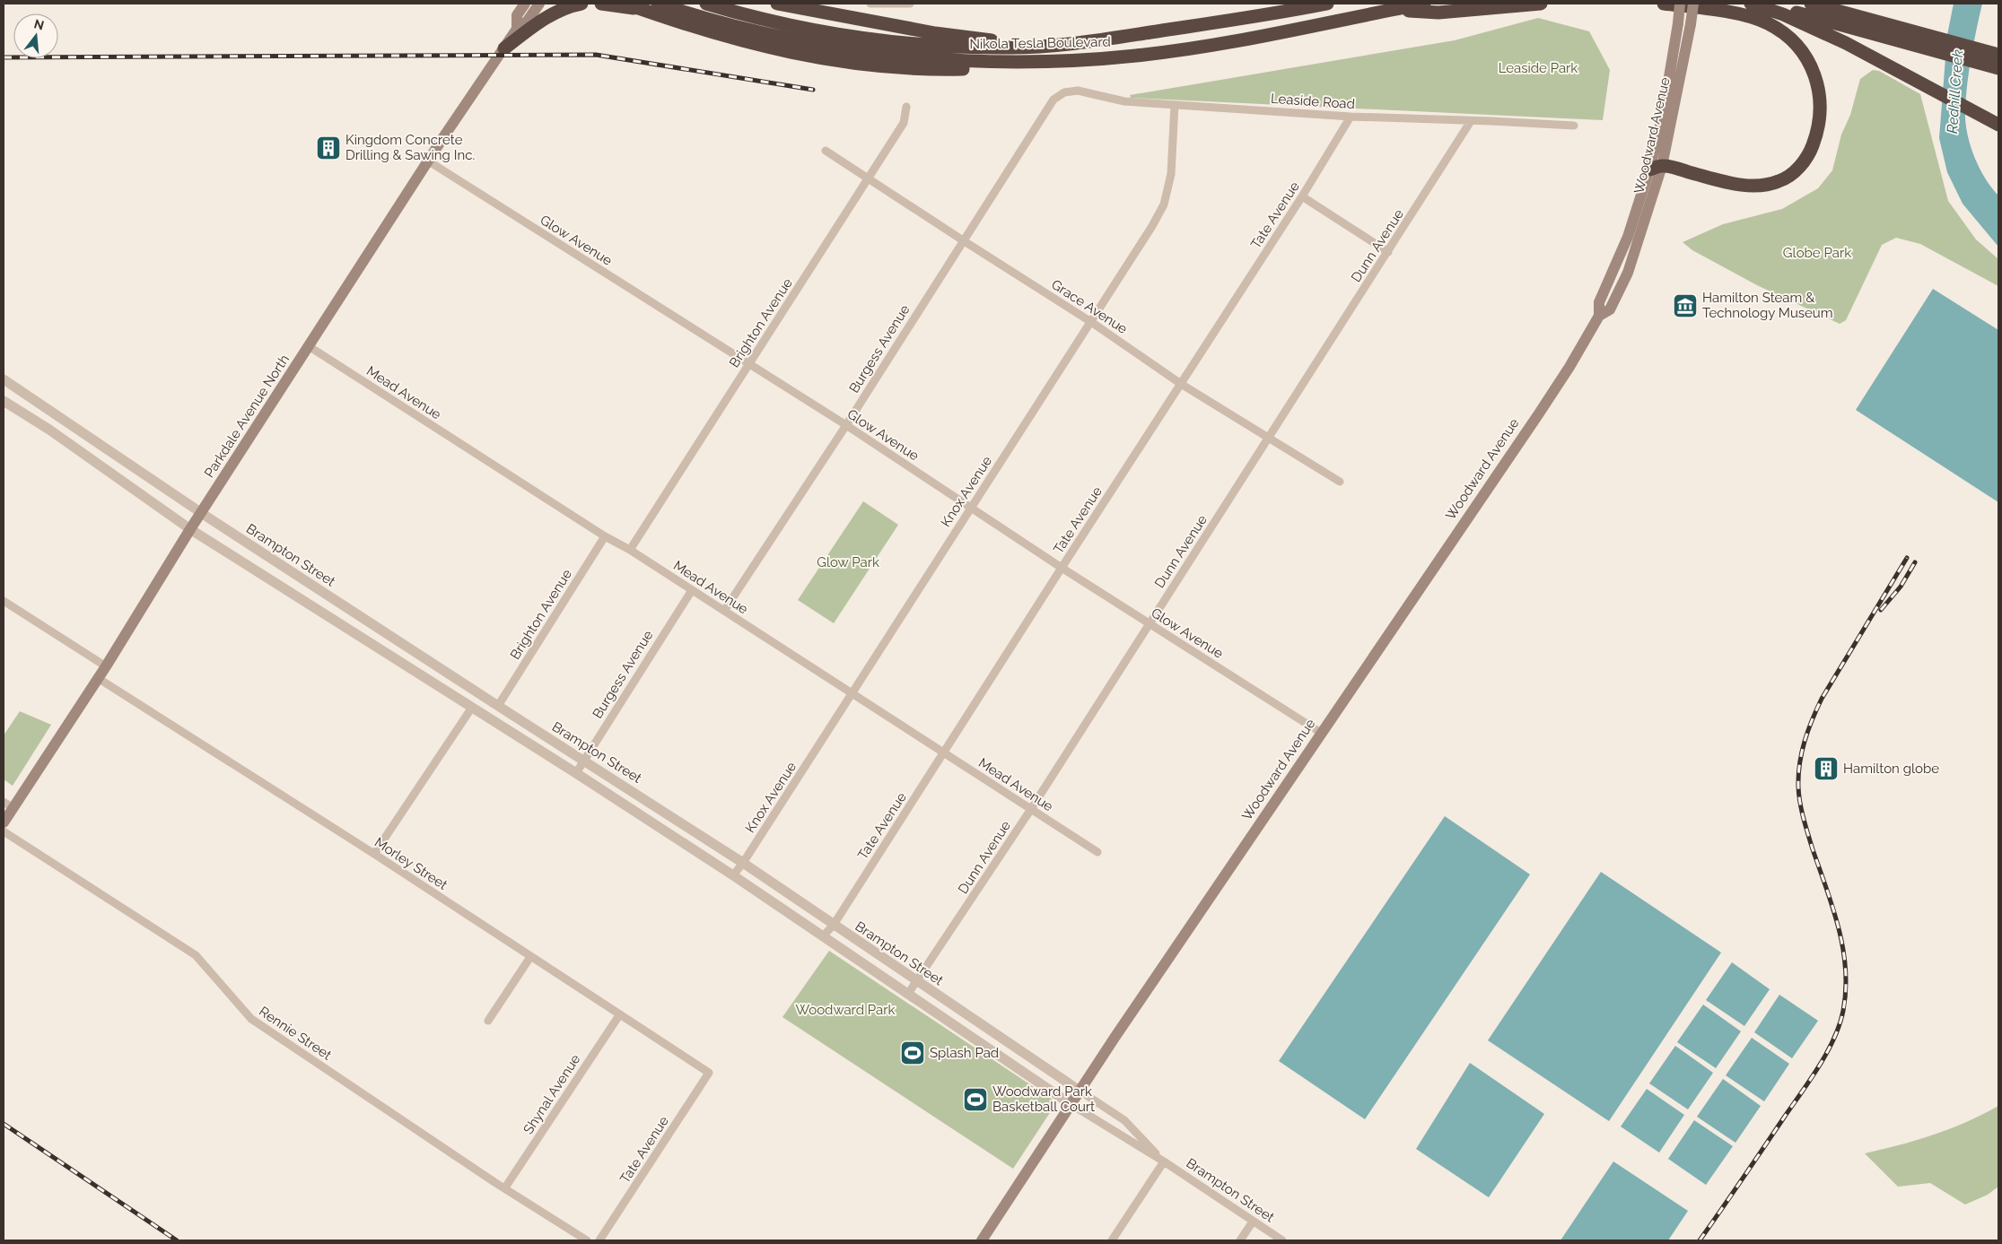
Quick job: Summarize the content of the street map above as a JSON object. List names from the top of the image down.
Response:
{
  "streets": {
    "highway": ["Nikola Tesla Boulevard"],
    "main road": ["Woodward Avenue", "Parkdale Avenue North"],
    "street": [
      "Leaside Road",
      "Tate Avenue",
      "Glow Avenue",
      "Dunn Avenue",
      "Grace Avenue",
      "Brighton Avenue",
      "Burgess Avenue",
      "Mead Avenue",
      "Knox Avenue",
      "Brampton Street",
      "Morley Street",
      "Rennie Street",
      "Shynal Avenue"
    ]
  },
  "crossings": [
    ["Leaside Road", "Tate Avenue"],
    ["Leaside Road", "Dunn Avenue"],
    ["Leaside Road", "Burgess Avenue"],
    ["Leaside Road", "Knox Avenue"],
    ["Woodward Avenue", "Glow Avenue"],
    ["Woodward Avenue", "Brampton Street"],
    ["Tate Avenue", "Glow Avenue"],
    ["Tate Avenue", "Grace Avenue"],
    ["Tate Avenue", "Mead Avenue"],
    ["Tate Avenue", "Brampton Street"],
    ["Tate Avenue", "Morley Street"],
    ["Glow Avenue", "Dunn Avenue"],
    ["Glow Avenue", "Brighton Avenue"],
    ["Glow Avenue", "Burgess Avenue"],
    ["Glow Avenue", "Parkdale Avenue North"],
    ["Glow Avenue", "Knox Avenue"],
    ["Dunn Avenue", "Grace Avenue"],
    ["Dunn Avenue", "Mead Avenue"],
    ["Dunn Avenue", "Brampton Street"],
    ["Grace Avenue", "Brighton Avenue"],
    ["Grace Avenue", "Burgess Avenue"],
    ["Grace Avenue", "Knox Avenue"],
    ["Brighton Avenue", "Mead Avenue"],
    ["Brighton Avenue", "Brampton Street"],
    ["Burgess Avenue", "Mead Avenue"],
    ["Burgess Avenue", "Brampton Street"],
    ["Mead Avenue", "Parkdale Avenue North"],
    ["Mead Avenue", "Knox Avenue"],
    ["Parkdale Avenue North", "Brampton Street"],
    ["Parkdale Avenue North", "Morley Street"],
    ["Knox Avenue", "Brampton Street"],
    ["Morley Street", "Shynal Avenue"],
    ["Rennie Street", "Shynal Avenue"]
  ],
  "water": ["Redhill Creek"],
  "parks": [
    "Leaside Park",
    "Globe Park",
    "Glow Park",
    "Woodward Park"
  ],
  "places": {
    "building": ["Kingdom Concrete Drilling & Sawing Inc.", "Hamilton globe"],
    "museum": ["Hamilton Steam & Technology Museum"],
    "sports": ["Splash Pad", "Woodward Park Basketball Court"]
  },
  "north": "top"
}
